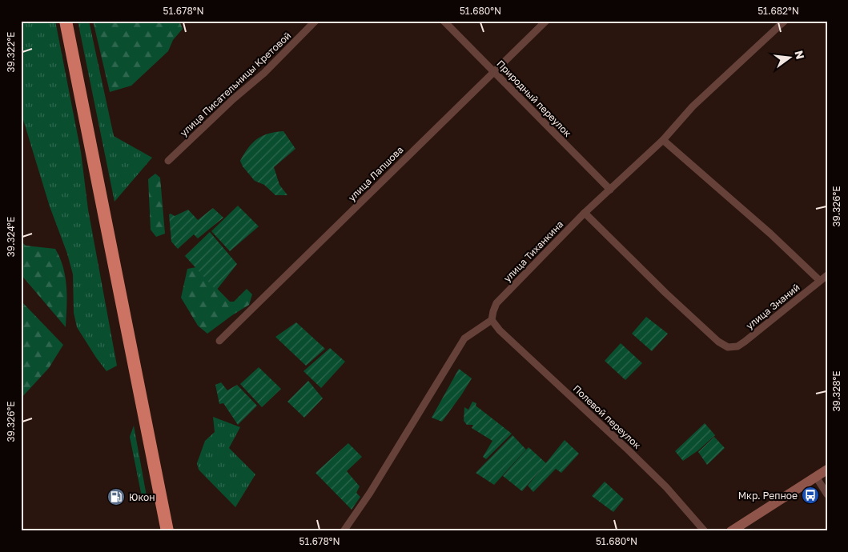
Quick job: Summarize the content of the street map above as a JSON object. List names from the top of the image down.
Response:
{
  "streets": {
    "street": [
      "улица Писательницы Кретовой",
      "Природный переулок",
      "улица Лапшова",
      "улица Тиханкина",
      "улица Знаний",
      "Полевой переулок"
    ]
  },
  "crossings": [
    ["Природный переулок", "улица Лапшова"],
    ["Природный переулок", "улица Тиханкина"],
    ["улица Тиханкина", "улица Знаний"],
    ["улица Тиханкина", "Полевой переулок"]
  ],
  "places": {
    "bus stop": ["Мкр. Репное"],
    "fuel station": ["Юкон"]
  },
  "north": "right",
  "coordinates": [
    "51.678°N",
    "51.680°N",
    "51.682°N",
    "39.322°E",
    "39.326°E",
    "39.324°E",
    "39.328°E"
  ]
}
